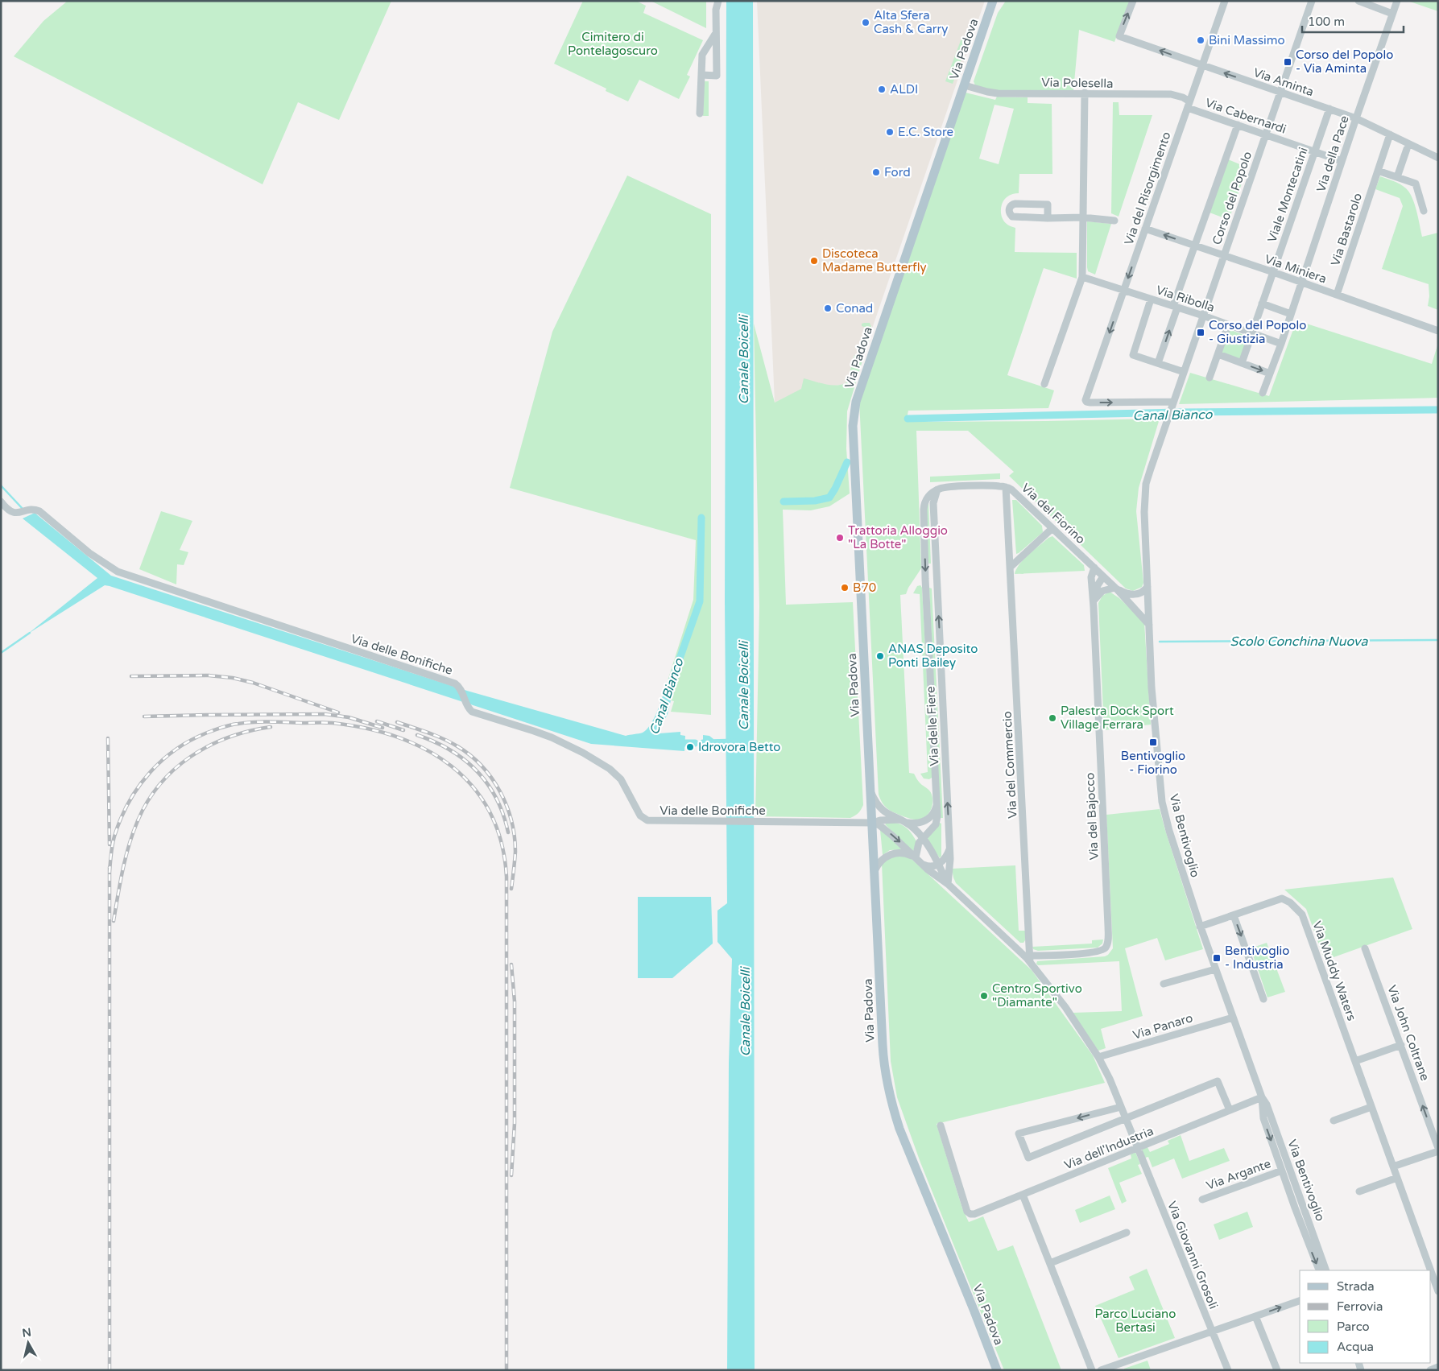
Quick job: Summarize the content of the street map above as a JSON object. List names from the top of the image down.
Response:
{
  "streets": {
    "main road": ["Via Padova"],
    "street": [
      "Via Aminta",
      "Via Polesella",
      "Via Cabernardi",
      "Via della Pace",
      "Via del Risorgimento",
      "Viale Montecatini",
      "Corso del Popolo",
      "Via Bastarolo",
      "Via Miniera",
      "Via Ribolla",
      "Via del Fiorino",
      "Via delle Bonifiche",
      "Via delle Fiere",
      "Via del Commercio",
      "Via del Bajocco",
      "Via Bentivoglio",
      "Via Muddy Waters",
      "Via Panaro",
      "Via John Coltrane",
      "Via dell'Industria",
      "Via Argante",
      "Via Giovanni Grosoli"
    ]
  },
  "crossings": [
    ["Via Padova", "Via Polesella"],
    ["Via Padova", "Via delle Bonifiche"],
    ["Via Aminta", "Via della Pace"],
    ["Via Aminta", "Via del Risorgimento"],
    ["Via Aminta", "Viale Montecatini"],
    ["Via Aminta", "Corso del Popolo"],
    ["Via Aminta", "Via Bastarolo"],
    ["Via Polesella", "Via Cabernardi"],
    ["Via Polesella", "Via del Risorgimento"],
    ["Via Cabernardi", "Via della Pace"],
    ["Via Cabernardi", "Via del Risorgimento"],
    ["Via Cabernardi", "Viale Montecatini"],
    ["Via Cabernardi", "Corso del Popolo"],
    ["Via della Pace", "Via Miniera"],
    ["Via della Pace", "Via Ribolla"],
    ["Via del Risorgimento", "Corso del Popolo"],
    ["Via del Risorgimento", "Via Miniera"],
    ["Via del Risorgimento", "Via Ribolla"],
    ["Via del Risorgimento", "Via Bentivoglio"],
    ["Viale Montecatini", "Via Miniera"],
    ["Viale Montecatini", "Via Ribolla"],
    ["Corso del Popolo", "Via Miniera"],
    ["Corso del Popolo", "Via Ribolla"],
    ["Corso del Popolo", "Via Bentivoglio"],
    ["Via Bastarolo", "Via Miniera"],
    ["Via del Fiorino", "Via delle Fiere"],
    ["Via del Fiorino", "Via del Commercio"],
    ["Via del Fiorino", "Via del Bajocco"],
    ["Via del Fiorino", "Via Bentivoglio"],
    ["Via delle Fiere", "Via Giovanni Grosoli"],
    ["Via del Commercio", "Via del Bajocco"],
    ["Via del Commercio", "Via Giovanni Grosoli"],
    ["Via del Bajocco", "Via Giovanni Grosoli"],
    ["Via Bentivoglio", "Via Muddy Waters"],
    ["Via Bentivoglio", "Via Panaro"],
    ["Via Bentivoglio", "Via dell'Industria"],
    ["Via Bentivoglio", "Via Argante"],
    ["Via Panaro", "Via Giovanni Grosoli"],
    ["Via dell'Industria", "Via Giovanni Grosoli"]
  ],
  "one_way": ["Via Aminta", "Via John Coltrane"],
  "water": ["Canale Boicelli", "Canal Bianco", "Scolo Conchina Nuova"],
  "parks": ["Cimitero di Pontelagoscuro", "Parco Luciano Bertasi"],
  "places": {
    "other": [
      "Alta Sfera Cash & Carry",
      "Bini Massimo",
      "ALDI",
      "E.C. Store",
      "Ford",
      "Discoteca Madame Butterfly",
      "Conad",
      "Trattoria Alloggio \"La Botte\"",
      "B70",
      "ANAS Deposito Ponti Bailey",
      "Palestra Dock Sport Village Ferrara",
      "Idrovora Betto",
      "Centro Sportivo \"Diamante\""
    ],
    "transit": [
      "Corso del Popolo - Via Aminta",
      "Corso del Popolo - Giustizia",
      "Bentivoglio - Fiorino",
      "Bentivoglio - Industria"
    ]
  },
  "legend": [
    "Strada",
    "Ferrovia",
    "Parco",
    "Acqua"
  ],
  "scale_bar": "100 m",
  "north": "top"
}
